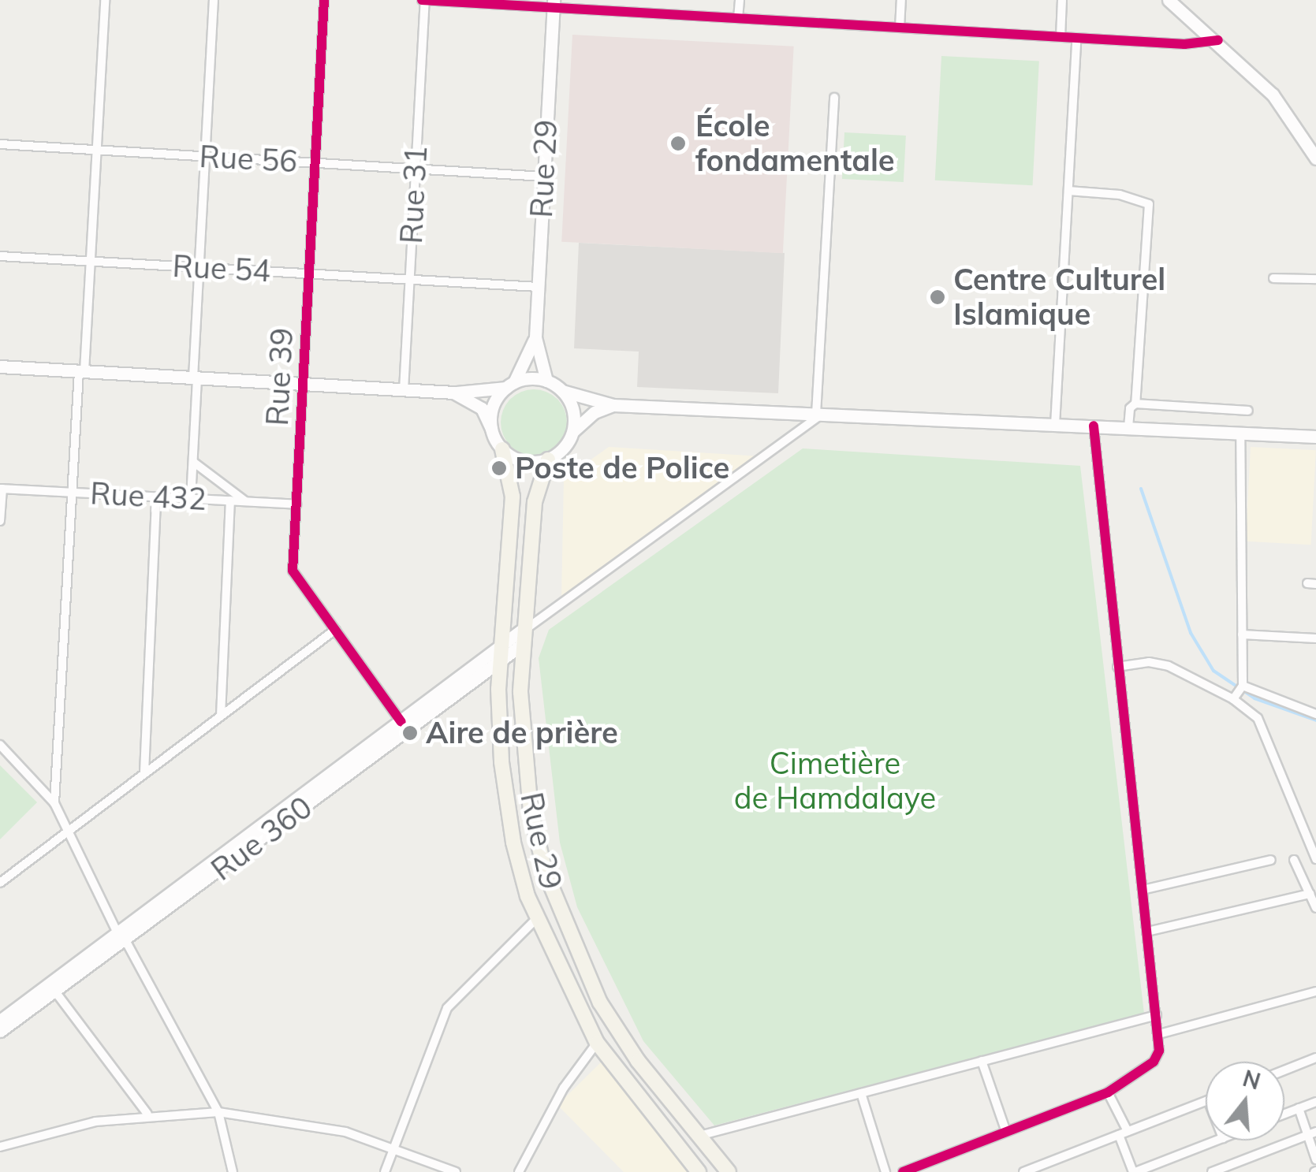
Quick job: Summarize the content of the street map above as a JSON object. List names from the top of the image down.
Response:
{
  "streets": {
    "main road": ["Rue 29", "Rue 360"],
    "street": [
      "Rue 56",
      "Rue 31",
      "Rue 54",
      "Rue 39",
      "Rue 432"
    ]
  },
  "crossings": [
    ["Rue 56", "Rue 29"],
    ["Rue 56", "Rue 31"],
    ["Rue 56", "Rue 39"],
    ["Rue 29", "Rue 54"],
    ["Rue 29", "Rue 360"],
    ["Rue 31", "Rue 54"],
    ["Rue 54", "Rue 39"],
    ["Rue 39", "Rue 432"]
  ],
  "parks": ["Cimetière de Hamdalaye"],
  "places": [
    "École fondamentale",
    "Centre Culturel Islamique",
    "Poste de Police",
    "Aire de prière"
  ],
  "north": "top"
}
